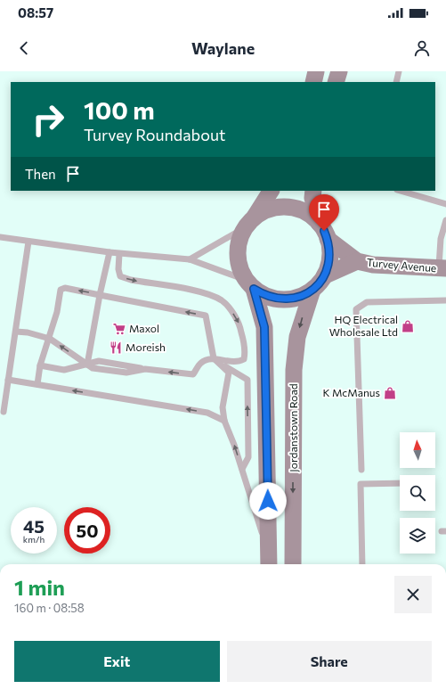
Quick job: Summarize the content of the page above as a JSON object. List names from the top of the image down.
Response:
{
  "streets": {
    "main road": ["Turvey Avenue", "Jordanstown Road"]
  },
  "crossings": [
    ["Turvey Avenue", "Jordanstown Road"]
  ],
  "places": {
    "shop": ["HQ Electrical Wholesale Ltd", "K McManus"],
    "supermarket": ["Maxol"],
    "restaurant": ["Moreish"]
  },
  "north": "top",
  "page": {
    "status": "08:57",
    "header": "Waylane",
    "turn": ["100 m", "Turvey Roundabout"],
    "then": "Then",
    "speed": "45 km/h",
    "limit": "50",
    "heading": ["1 min", "160 m · 08:58"],
    "buttons": ["Exit", "Share"]
  }
}
